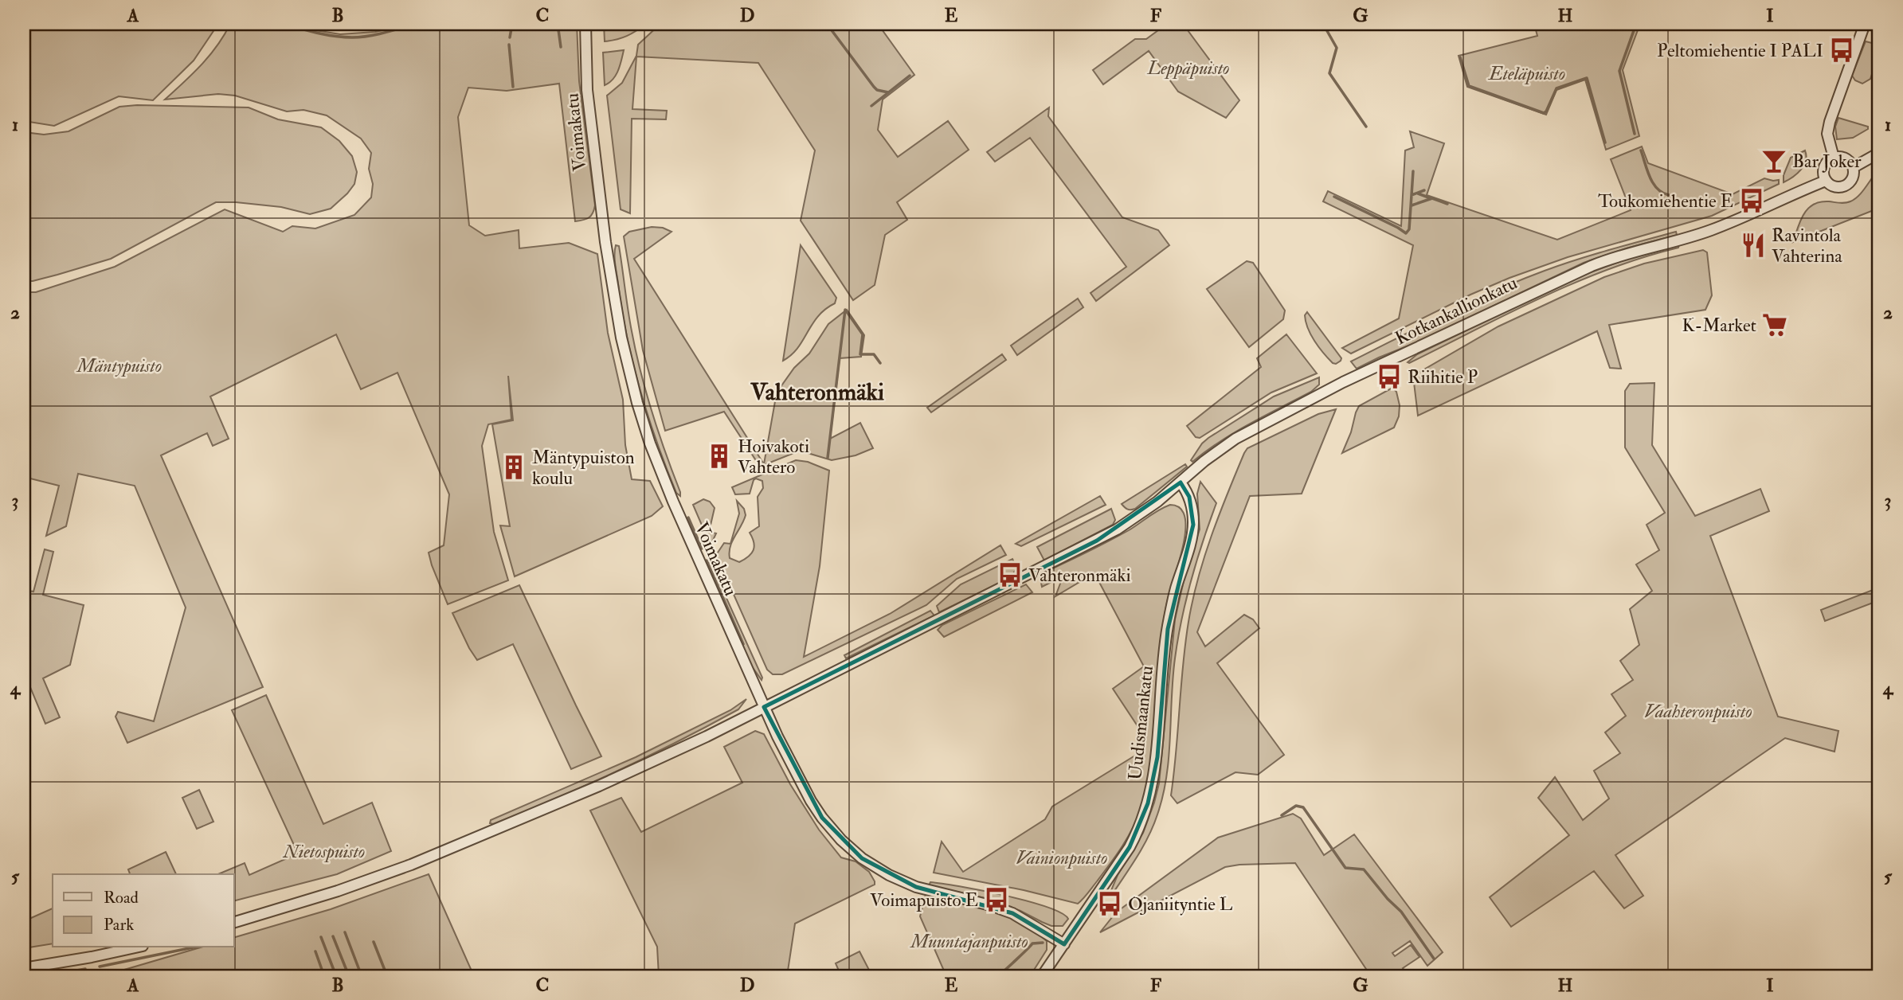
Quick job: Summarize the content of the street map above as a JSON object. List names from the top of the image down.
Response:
{
  "streets": {
    "street": ["Voimakatu", "Kotkankallionkatu", "Uudismaankatu"]
  },
  "crossings": [
    ["Voimakatu", "Kotkankallionkatu"],
    ["Voimakatu", "Uudismaankatu"],
    ["Kotkankallionkatu", "Uudismaankatu"]
  ],
  "districts": ["Vahteronmäki"],
  "parks": [
    "Leppäpuisto",
    "Eteläpuisto",
    "Mäntypuisto",
    "Vaahteronpuisto",
    "Nietospuisto",
    "Vainionpuisto",
    "Muuntajanpuisto"
  ],
  "places": {
    "bus stop": [
      "Peltomiehentie I PALI",
      "Toukomiehentie E",
      "Riihitie P",
      "Vahteronmäki",
      "Voimapuisto E",
      "Ojaniityntie L"
    ],
    "bar": ["Bar Joker"],
    "restaurant": ["Ravintola Vahterina"],
    "supermarket": ["K-Market"],
    "building": ["Hoivakoti Vahtero", "Mäntypuiston koulu"]
  },
  "legend": ["Road", "Park"],
  "grid": {
    "columns": [
      "A",
      "B",
      "C",
      "D",
      "E",
      "F",
      "G",
      "H",
      "I"
    ],
    "rows": [
      "1",
      "2",
      "3",
      "4",
      "5"
    ]
  }
}
